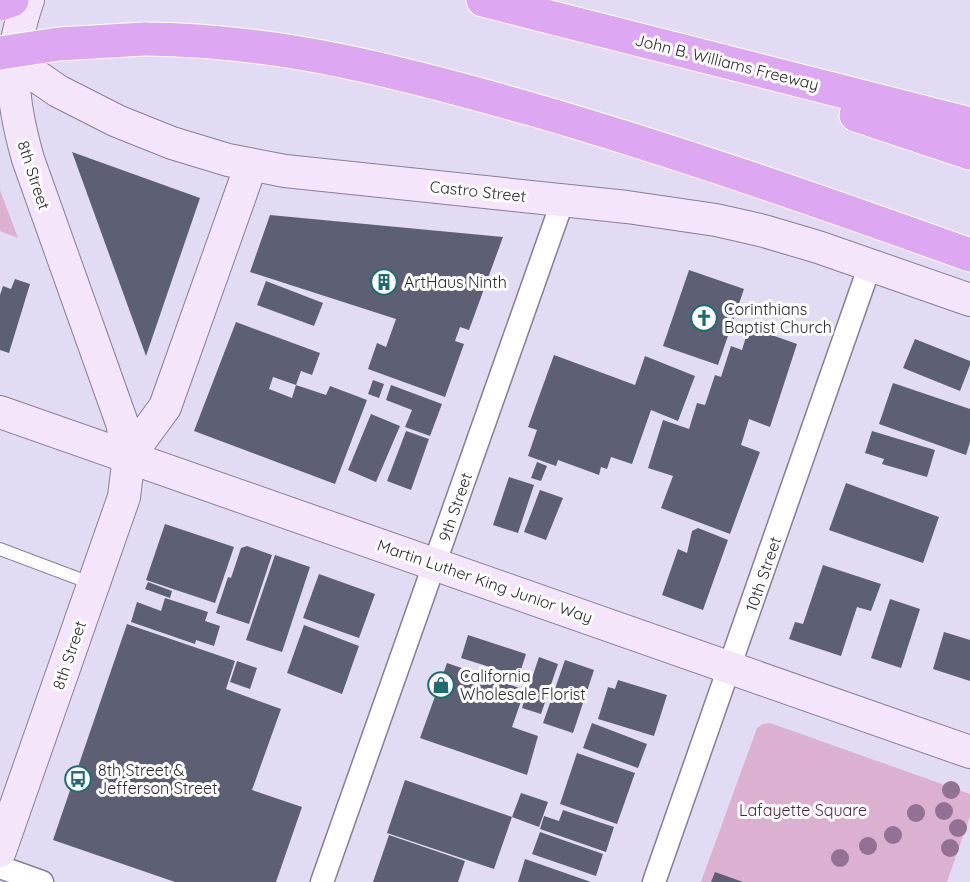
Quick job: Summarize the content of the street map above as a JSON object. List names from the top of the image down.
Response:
{
  "streets": {
    "highway": ["John B. Williams Freeway"],
    "street": [
      "8th Street",
      "Castro Street",
      "9th Street",
      "10th Street",
      "Martin Luther King Junior Way"
    ]
  },
  "crossings": [
    ["8th Street", "Castro Street"],
    ["8th Street", "Martin Luther King Junior Way"],
    ["Castro Street", "9th Street"],
    ["Castro Street", "10th Street"],
    ["9th Street", "Martin Luther King Junior Way"],
    ["10th Street", "Martin Luther King Junior Way"]
  ],
  "parks": ["Lafayette Square"],
  "places": {
    "building": ["ArtHaus Ninth"],
    "church": ["Corinthians Baptist Church"],
    "shop": ["California Wholesale Florist"],
    "bus stop": ["8th Street & Jefferson Street"]
  }
}
